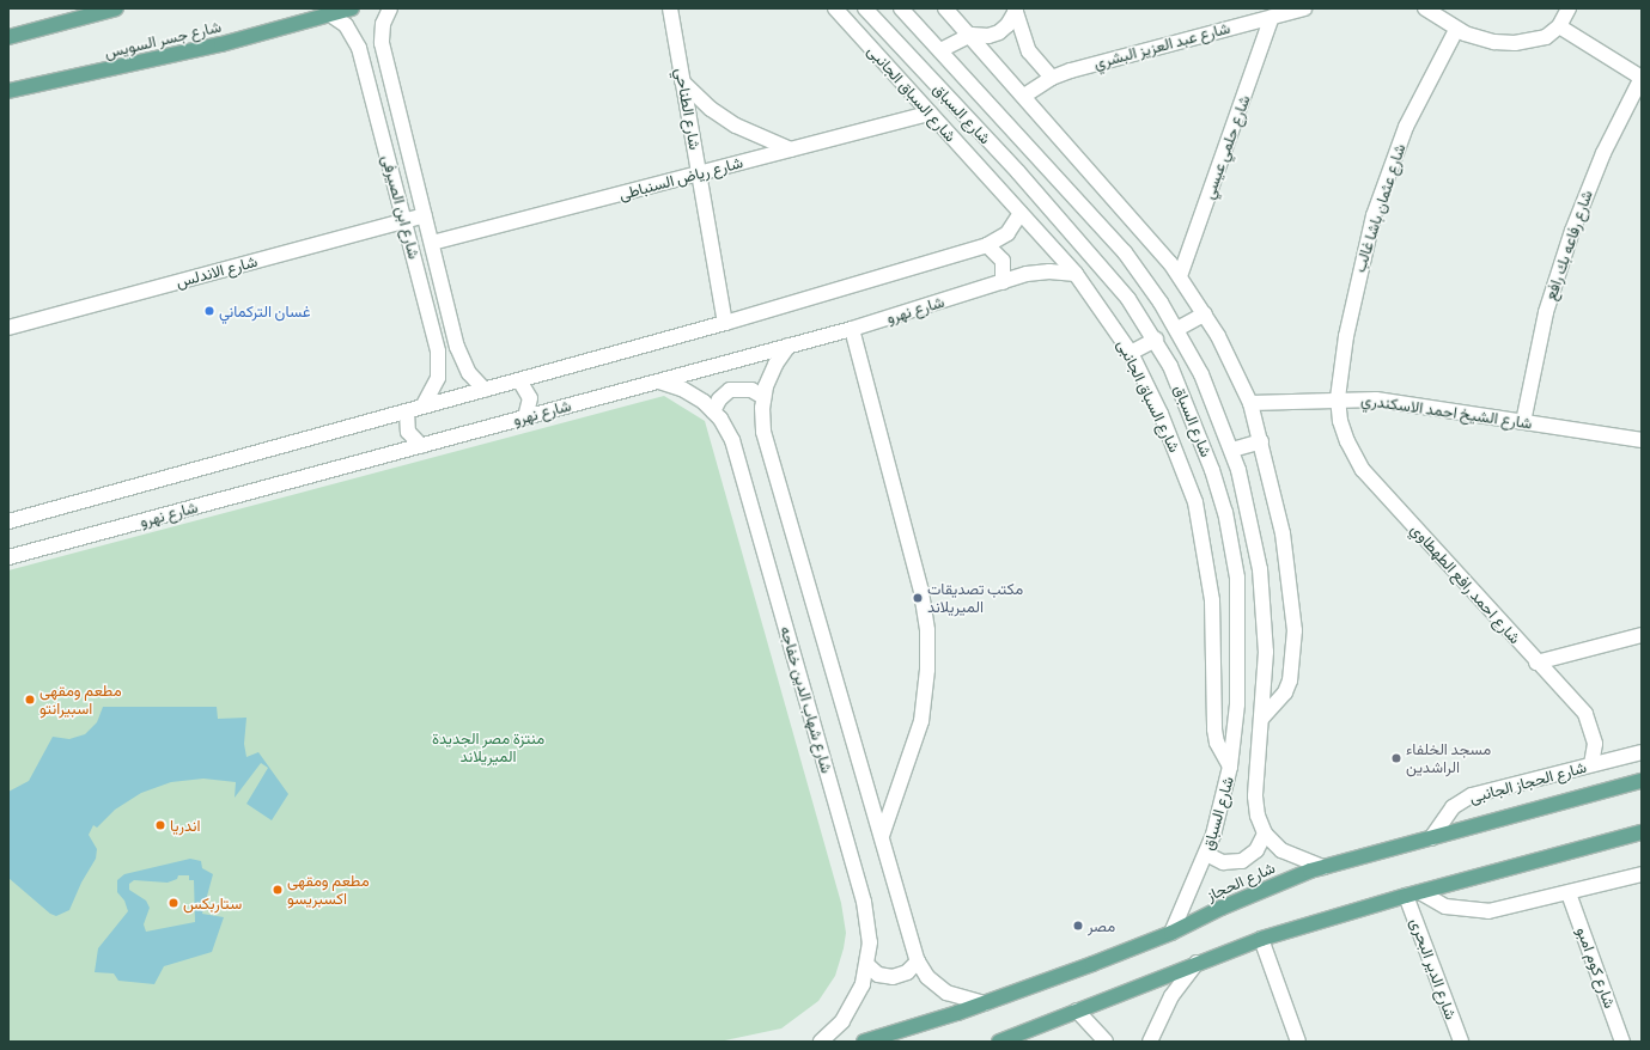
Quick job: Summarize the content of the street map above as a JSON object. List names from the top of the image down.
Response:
{
  "streets": {
    "main road": ["شارع جسر السويس", "شارع الحجاز"],
    "street": [
      "شارع عبد العزيز البشري",
      "شارع السباق الجانبى",
      "شارع الطناحي",
      "شارع السباق",
      "شارع حلمي عيسي",
      "شارع رياض السنباطى",
      "شارع ابن الصيرفى",
      "شارع عثمان باشا غالب",
      "شارع رفاعه بك رافع",
      "شارع الاندلس",
      "شارع نهرو",
      "شارع الشيخ احمد الاسكندري",
      "شارع احمد رافع الطهطاوي",
      "شارع شهاب الدين خفاجه",
      "شارع الحجاز الجانبى",
      "شارع كوم امبو",
      "شارع الدير البحرى"
    ]
  },
  "crossings": [
    ["شارع جسر السويس", "شارع ابن الصيرفى"],
    ["شارع عبد العزيز البشري", "شارع حلمي عيسي"],
    ["شارع السباق الجانبى", "شارع السباق"],
    ["شارع السباق الجانبى", "شارع رياض السنباطى"],
    ["شارع السباق الجانبى", "شارع نهرو"],
    ["شارع الطناحي", "شارع رياض السنباطى"],
    ["شارع السباق", "شارع الحجاز"],
    ["شارع رياض السنباطى", "شارع ابن الصيرفى"],
    ["شارع ابن الصيرفى", "شارع الاندلس"],
    ["شارع عثمان باشا غالب", "شارع الشيخ احمد الاسكندري"],
    ["شارع عثمان باشا غالب", "شارع احمد رافع الطهطاوي"],
    ["شارع رفاعه بك رافع", "شارع الشيخ احمد الاسكندري"],
    ["شارع نهرو", "شارع شهاب الدين خفاجه"],
    ["شارع الشيخ احمد الاسكندري", "شارع احمد رافع الطهطاوي"],
    ["شارع احمد رافع الطهطاوي", "شارع الحجاز الجانبى"],
    ["شارع الحجاز الجانبى", "شارع الحجاز"]
  ],
  "parks": ["منتزة مصر الجديدة الميريلاند"],
  "places": [
    "غسان التركماني",
    "مكتب تصديقات الميريلاند",
    "مطعم ومقهى اسبيرانتو",
    "مسجد الخلفاء الراشدين",
    "اندريا",
    "مطعم ومقهى اكسبريسو",
    "ستاربكس",
    "مصر"
  ]
}
